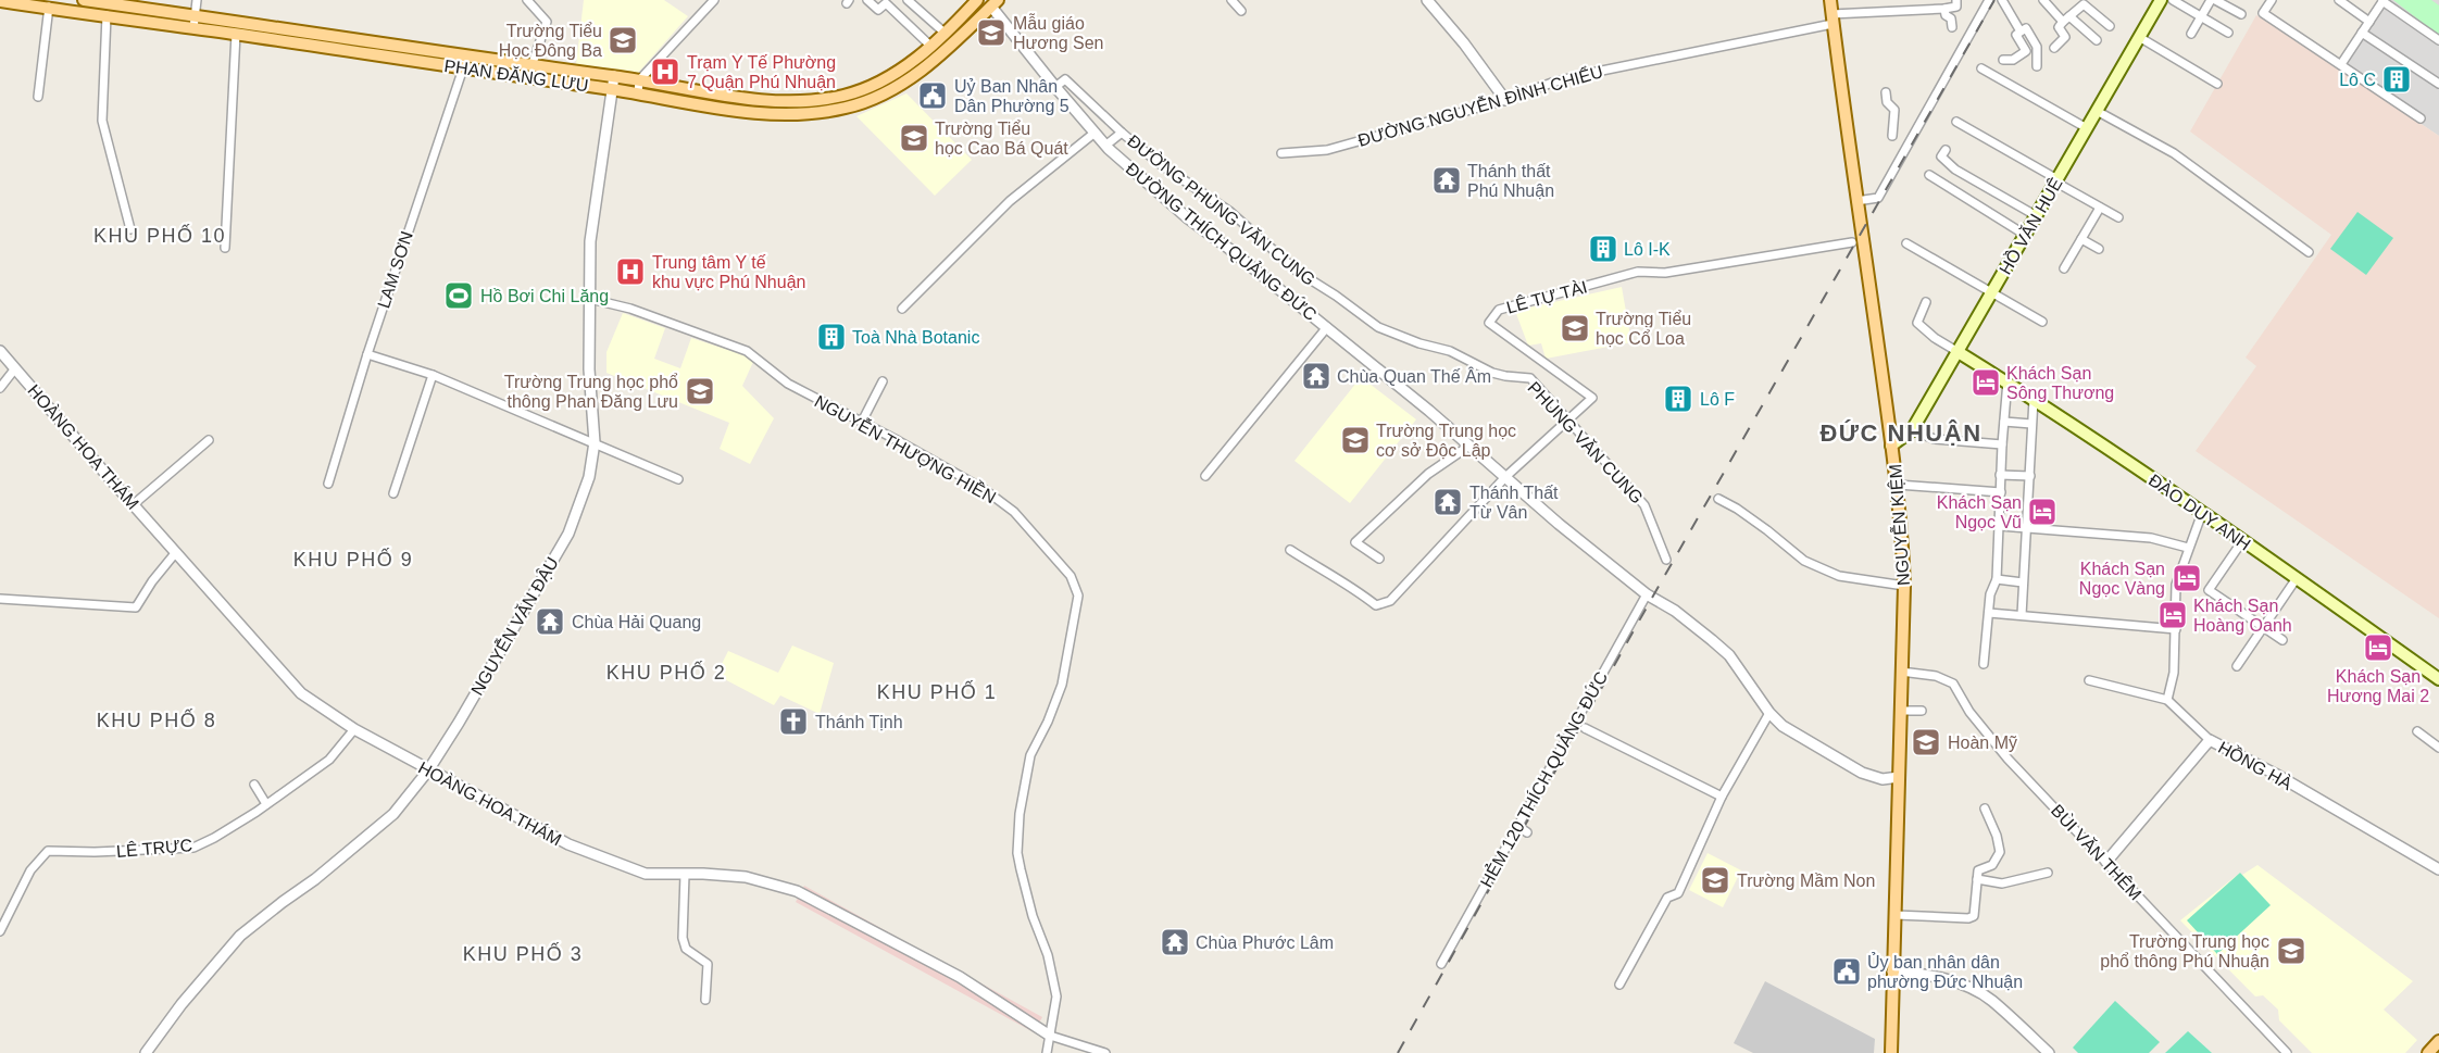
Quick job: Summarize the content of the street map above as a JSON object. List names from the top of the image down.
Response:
{
  "streets": {
    "main road": [
      "PHAN ĐĂNG LƯU",
      "HỒ VĂN HUÊ",
      "ĐÀO DUY ANH",
      "NGUYỄN KIỆM"
    ],
    "street": [
      "ĐƯỜNG NGUYỄN ĐÌNH CHIỂU",
      "ĐƯỜNG PHÙNG VĂN CUNG",
      "ĐƯỜNG THÍCH QUẢNG ĐỨC",
      "LAM SƠN",
      "LÊ TỰ TÀI",
      "PHÙNG VĂN CUNG",
      "HOÀNG HOA THÁM",
      "NGUYỄN THƯỢNG HIỀN",
      "NGUYỄN VĂN ĐẬU",
      "HỒNG HÀ",
      "HẺM 120 THÍCH QUẢNG ĐỨC",
      "LÊ TRỰC",
      "BÙI VĂN THÊM"
    ]
  },
  "crossings": [
    ["PHAN ĐĂNG LƯU", "ĐƯỜNG THÍCH QUẢNG ĐỨC"],
    ["PHAN ĐĂNG LƯU", "LAM SƠN"],
    ["PHAN ĐĂNG LƯU", "NGUYỄN VĂN ĐẬU"],
    ["ĐƯỜNG NGUYỄN ĐÌNH CHIỂU", "NGUYỄN KIỆM"],
    ["ĐƯỜNG PHÙNG VĂN CUNG", "ĐƯỜNG THÍCH QUẢNG ĐỨC"],
    ["ĐƯỜNG PHÙNG VĂN CUNG", "PHÙNG VĂN CUNG"],
    ["HỒ VĂN HUÊ", "ĐÀO DUY ANH"],
    ["HỒ VĂN HUÊ", "NGUYỄN KIỆM"],
    ["LÊ TỰ TÀI", "PHÙNG VĂN CUNG"],
    ["HOÀNG HOA THÁM", "NGUYỄN THƯỢNG HIỀN"],
    ["HOÀNG HOA THÁM", "NGUYỄN VĂN ĐẬU"],
    ["HOÀNG HOA THÁM", "LÊ TRỰC"],
    ["NGUYỄN THƯỢNG HIỀN", "NGUYỄN VĂN ĐẬU"],
    ["NGUYỄN KIỆM", "BÙI VĂN THÊM"],
    ["HỒNG HÀ", "BÙI VĂN THÊM"]
  ],
  "districts": [
    "KHU PHỐ 10",
    "ĐỨC NHUẬN",
    "KHU PHỐ 9",
    "KHU PHỐ 2",
    "KHU PHỐ 1",
    "KHU PHỐ 8",
    "KHU PHỐ 3"
  ],
  "places": {
    "school or university": [
      "Mẫu giáo Hương Sen",
      "Trường Tiểu Học Đông Ba",
      "Trường Tiểu học Cao Bá Quát",
      "Trường Tiểu học Cổ Loa",
      "Trường Trung học phổ thông Phan Đăng Lưu",
      "Trường Trung học cơ sở Độc Lập",
      "Hoàn Mỹ",
      "Trường Mầm Non",
      "Trường Trung học phổ thông Phú Nhuận"
    ],
    "hospital": ["Trạm Y Tế Phường 7 Quận Phú Nhuận", "Trung tâm Y tế khu vực Phú Nhuận"],
    "building": [
      "Lô C",
      "Lô I-K",
      "Toà Nhà Botanic",
      "Lô F"
    ],
    "public building": ["Uỷ Ban Nhân Dân Phường 5", "Ủy ban nhân dân phường Đức Nhuận"],
    "temple": [
      "Thánh thất Phú Nhuận",
      "Chùa Quan Thế Âm",
      "Thánh Thất Từ Vân",
      "Chùa Hải Quang",
      "Chùa Phước Lâm"
    ],
    "sports": ["Hồ Bơi Chi Lăng"],
    "hotel": [
      "Khách Sạn Sông Thương",
      "Khách Sạn Ngọc Vũ",
      "Khách Sạn Ngọc Vàng",
      "Khách Sạn Hoàng Oanh",
      "Khách Sạn Hương Mai 2"
    ],
    "church": ["Thánh Tịnh"]
  }
}
